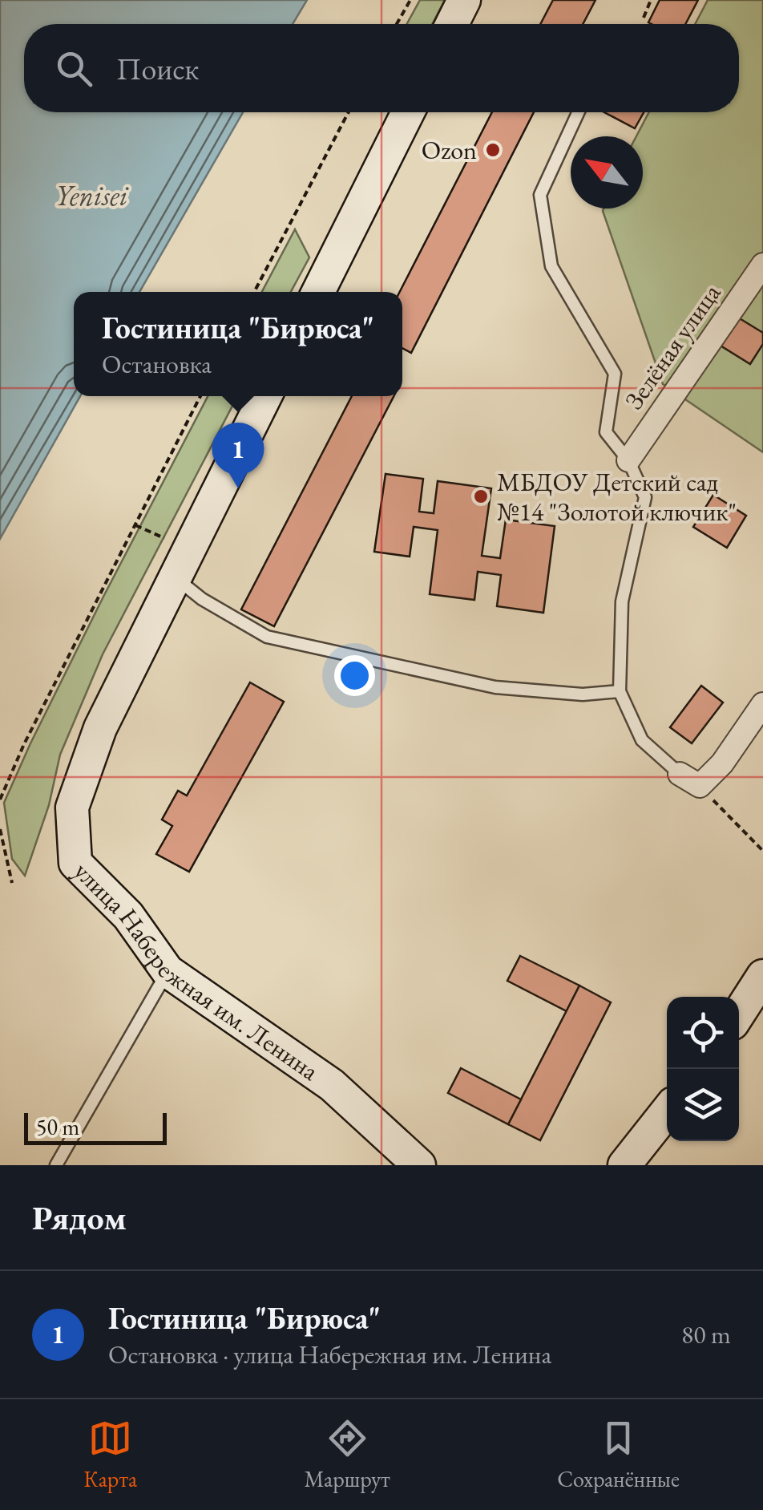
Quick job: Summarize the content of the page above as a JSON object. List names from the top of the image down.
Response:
{
  "streets": {
    "street": ["Зелёная улица", "улица Набережная им. Ленина"]
  },
  "water": ["Yenisei"],
  "places": ["Ozon", "МБДОУ Детский сад №14 \"Золотой ключик\""],
  "scale_bar": "50 m",
  "north": "top left",
  "page": {
    "search": "Поиск",
    "popup": ["Гостиница \"Бирюса\"", "Остановка"],
    "pins": "1",
    "scale": "50 m",
    "heading": "Рядом",
    "list": [
      {
        "mark": "1",
        "name": "Гостиница \"Бирюса\"",
        "note": "Остановка · улица Набережная им. Ленина",
        "value": "80 m"
      }
    ],
    "nav": ["Карта", "Маршрут", "Сохранённые"]
  }
}
